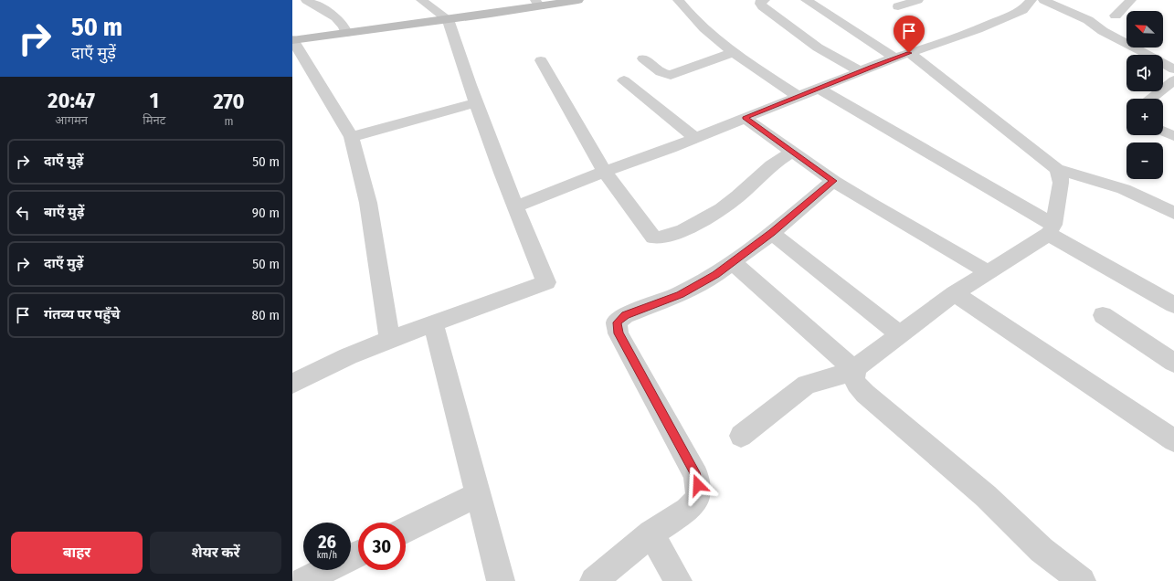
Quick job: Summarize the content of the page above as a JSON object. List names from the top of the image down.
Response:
{
  "north": "top left",
  "page": {
    "turn": ["50 m", "दाएँ मुड़ें"],
    "map_buttons": ["+", "−"],
    "eta": [
      "20:47",
      "आगमन",
      "1",
      "मिनट",
      "270",
      "m"
    ],
    "list": [
      {
        "name": "दाएँ मुड़ें",
        "value": "50 m"
      },
      {
        "name": "बाएँ मुड़ें",
        "value": "90 m"
      },
      {
        "name": "दाएँ मुड़ें",
        "value": "50 m"
      },
      {
        "name": "गंतव्य पर पहुँचे",
        "value": "80 m"
      }
    ],
    "speed": "26 km/h",
    "limit": "30",
    "buttons": ["बाहर", "शेयर करें"]
  }
}
